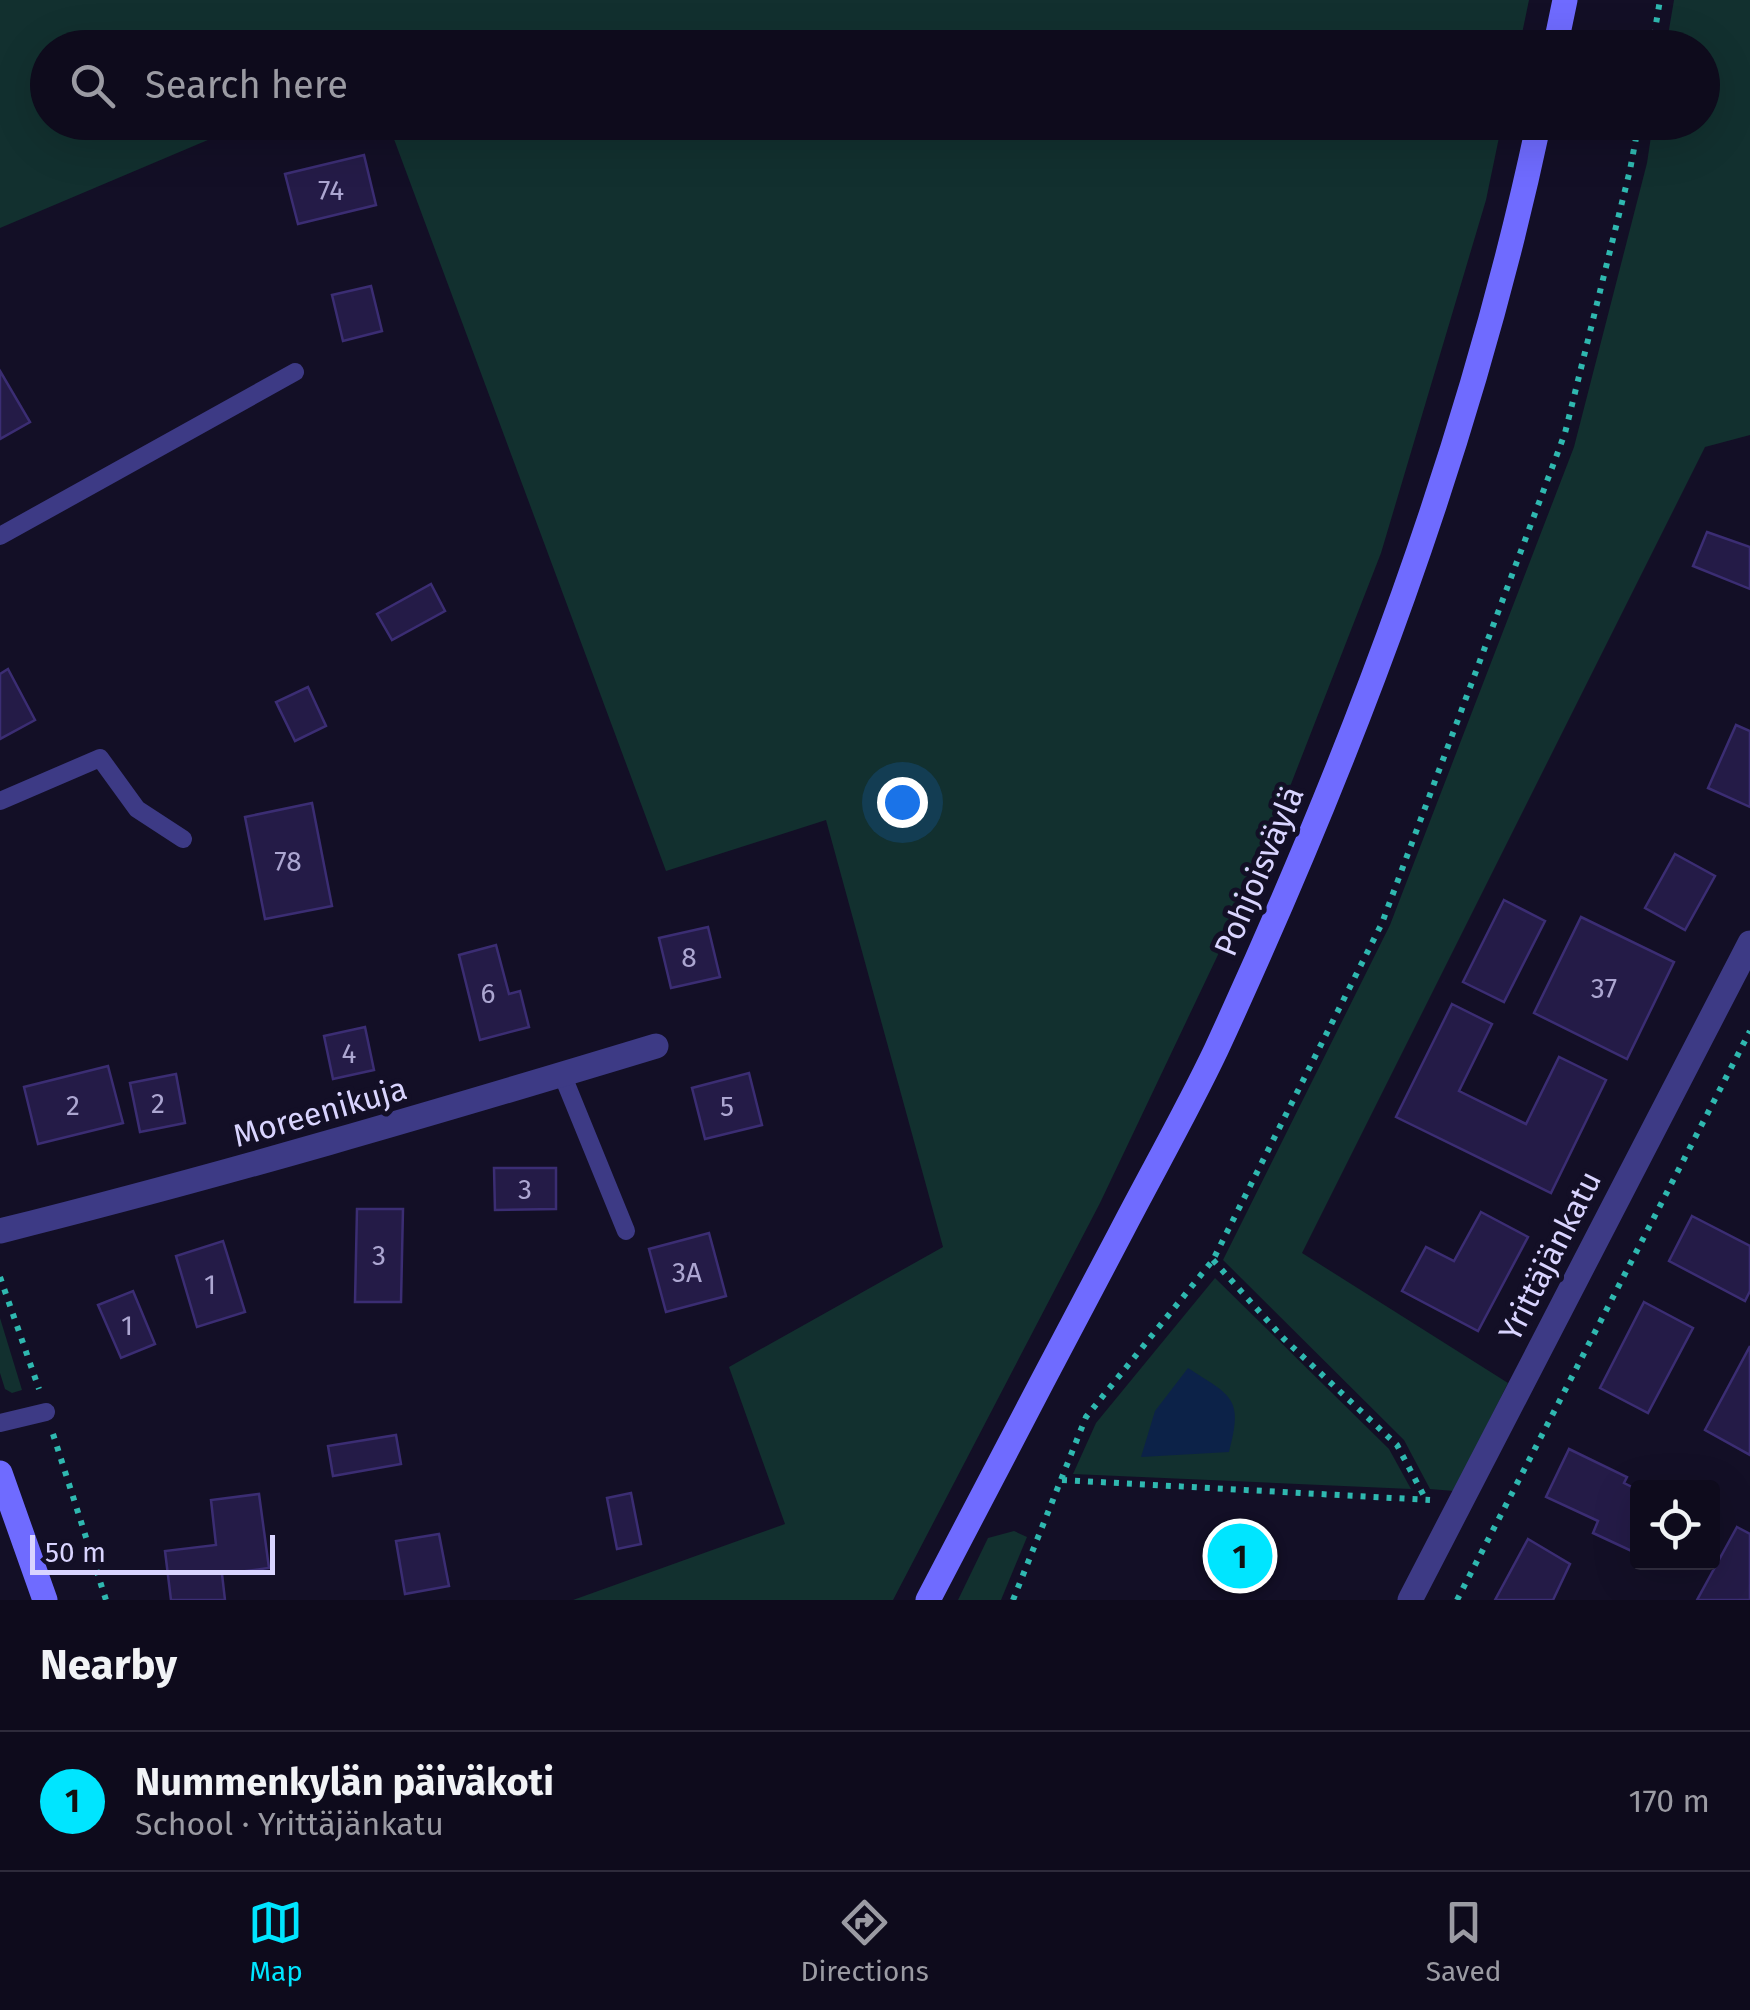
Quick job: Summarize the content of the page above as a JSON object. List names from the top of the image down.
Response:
{
  "streets": {
    "street": ["Pohjoisväylä", "Moreenikuja", "Yrittäjänkatu"]
  },
  "house_numbers": [
    "74",
    "78",
    "8",
    "37",
    "6",
    "4",
    "2",
    "2",
    "5",
    "3",
    "3",
    "3A",
    "1",
    "1"
  ],
  "scale_bar": "50 m",
  "page": {
    "search": "Search here",
    "pins": "1",
    "scale": "50 m",
    "heading": "Nearby",
    "list": [
      {
        "mark": "1",
        "name": "Nummenkylän päiväkoti",
        "note": "School · Yrittäjänkatu",
        "value": "170 m"
      }
    ],
    "nav": ["Map", "Directions", "Saved"]
  }
}
